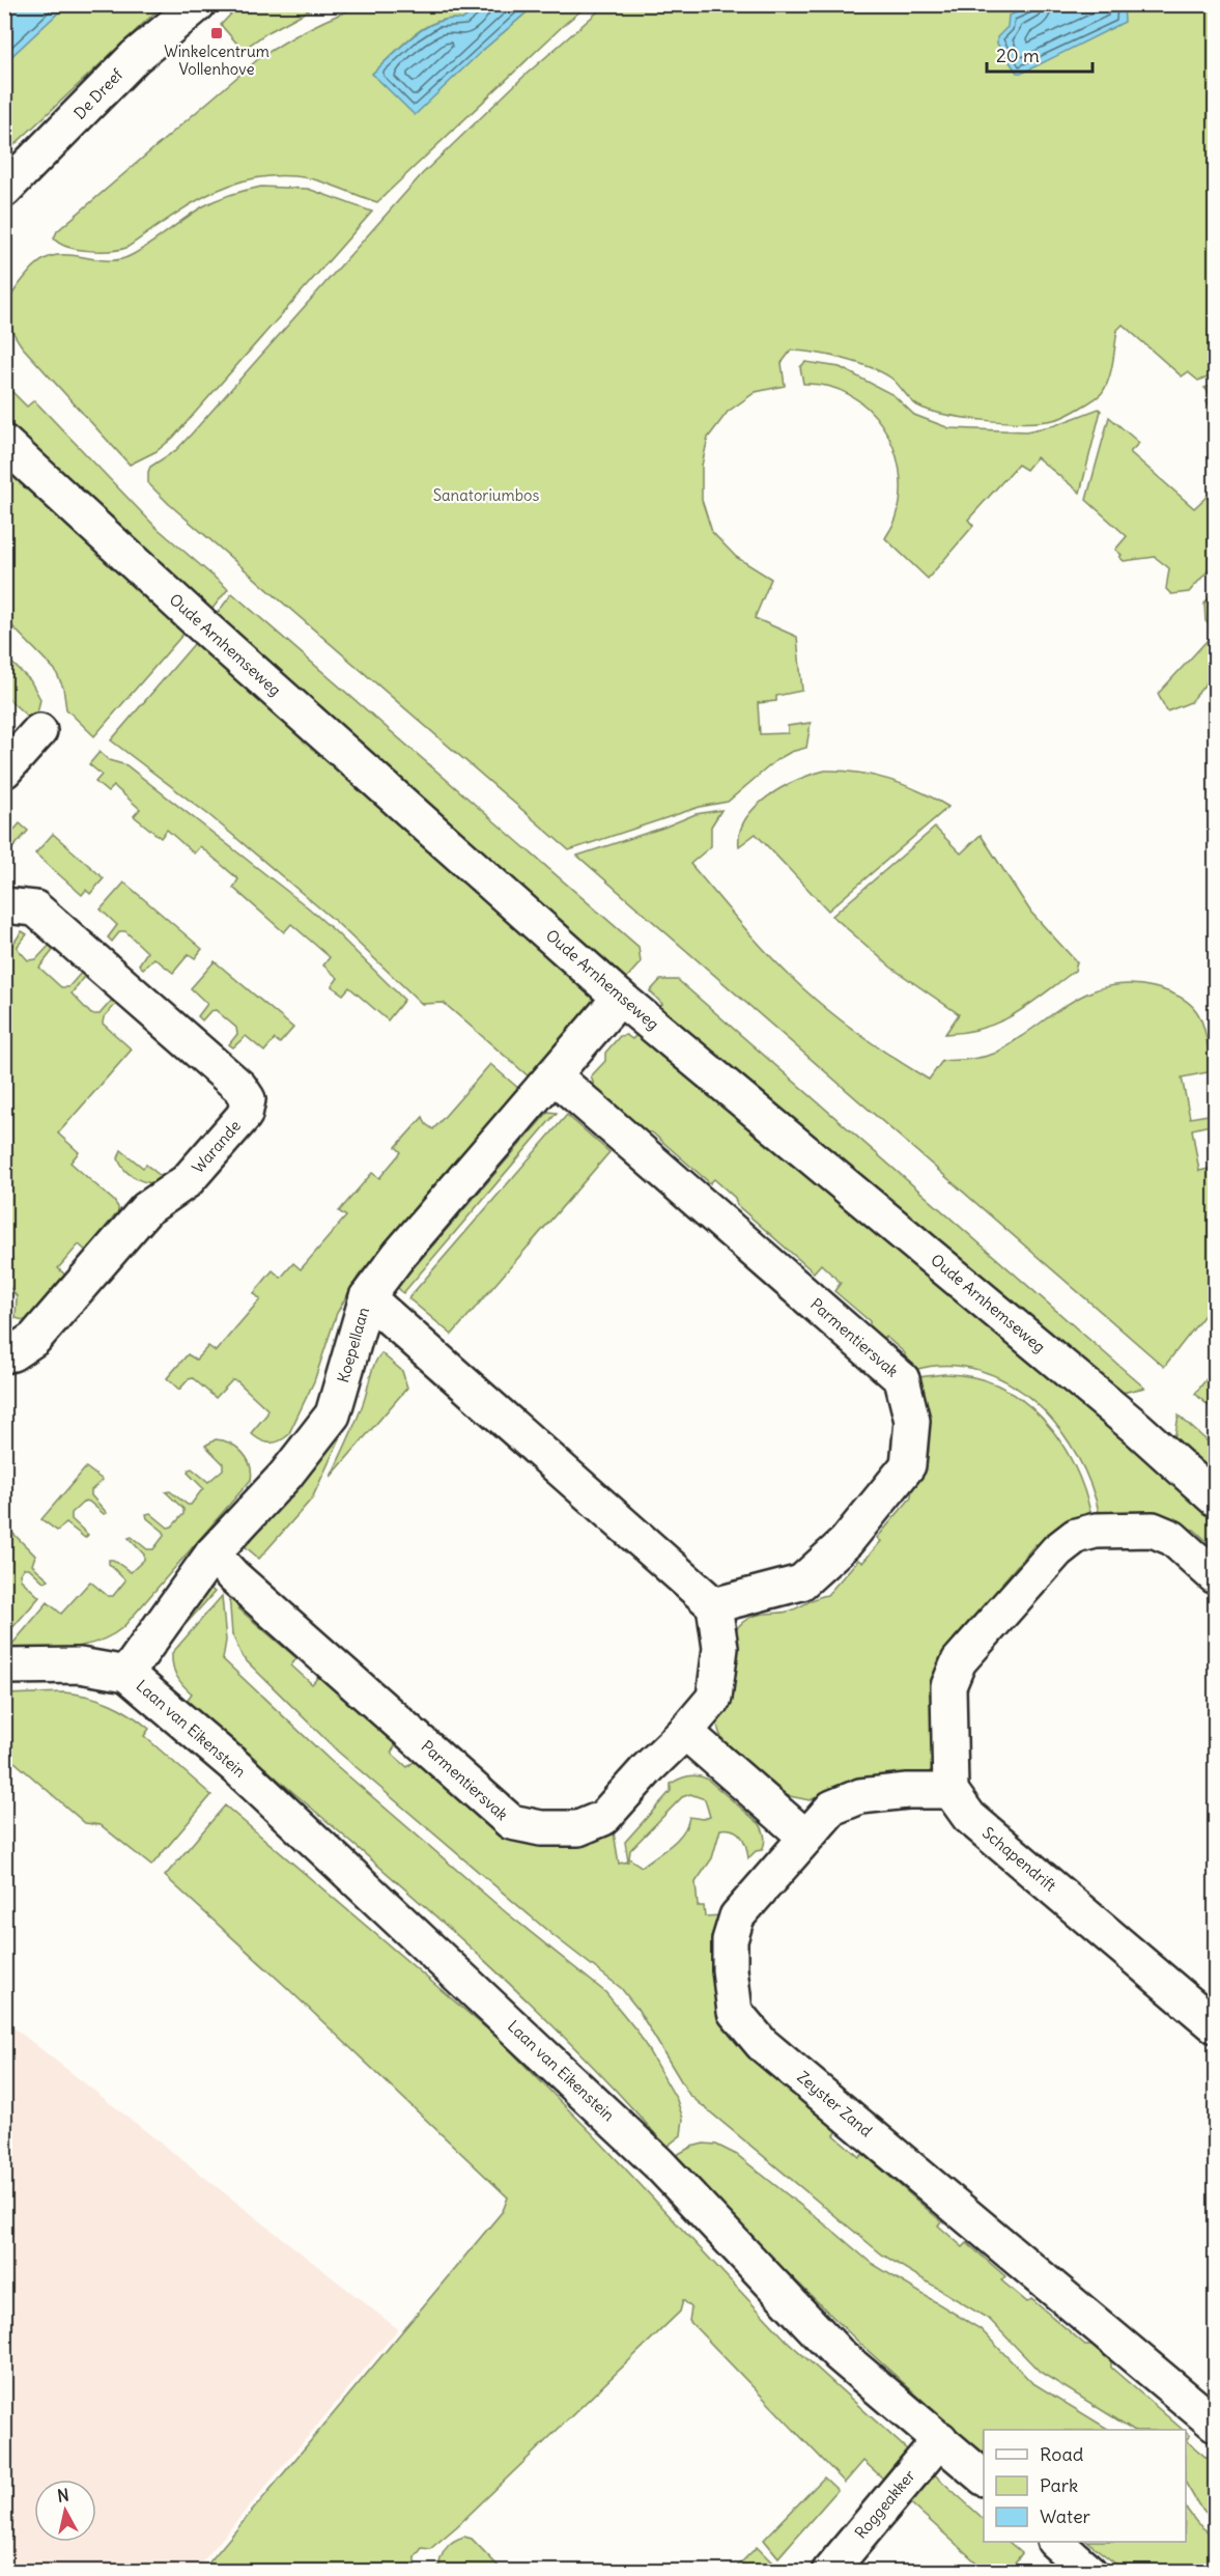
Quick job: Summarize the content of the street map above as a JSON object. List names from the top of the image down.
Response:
{
  "streets": {
    "street": [
      "De Dreef",
      "Oude Arnhemseweg",
      "Warande",
      "Parmentiersvak",
      "Koepellaan",
      "Laan van Eikenstein",
      "Schapendrift",
      "Zeyster Zand",
      "Roggeakker"
    ]
  },
  "crossings": [
    ["Oude Arnhemseweg", "Koepellaan"],
    ["Parmentiersvak", "Koepellaan"],
    ["Koepellaan", "Laan van Eikenstein"],
    ["Laan van Eikenstein", "Roggeakker"]
  ],
  "parks": ["Sanatoriumbos"],
  "places": {
    "transit": ["Winkelcentrum Vollenhove"]
  },
  "legend": ["Road", "Park", "Water"],
  "scale_bar": "20 m",
  "north": "top"
}
